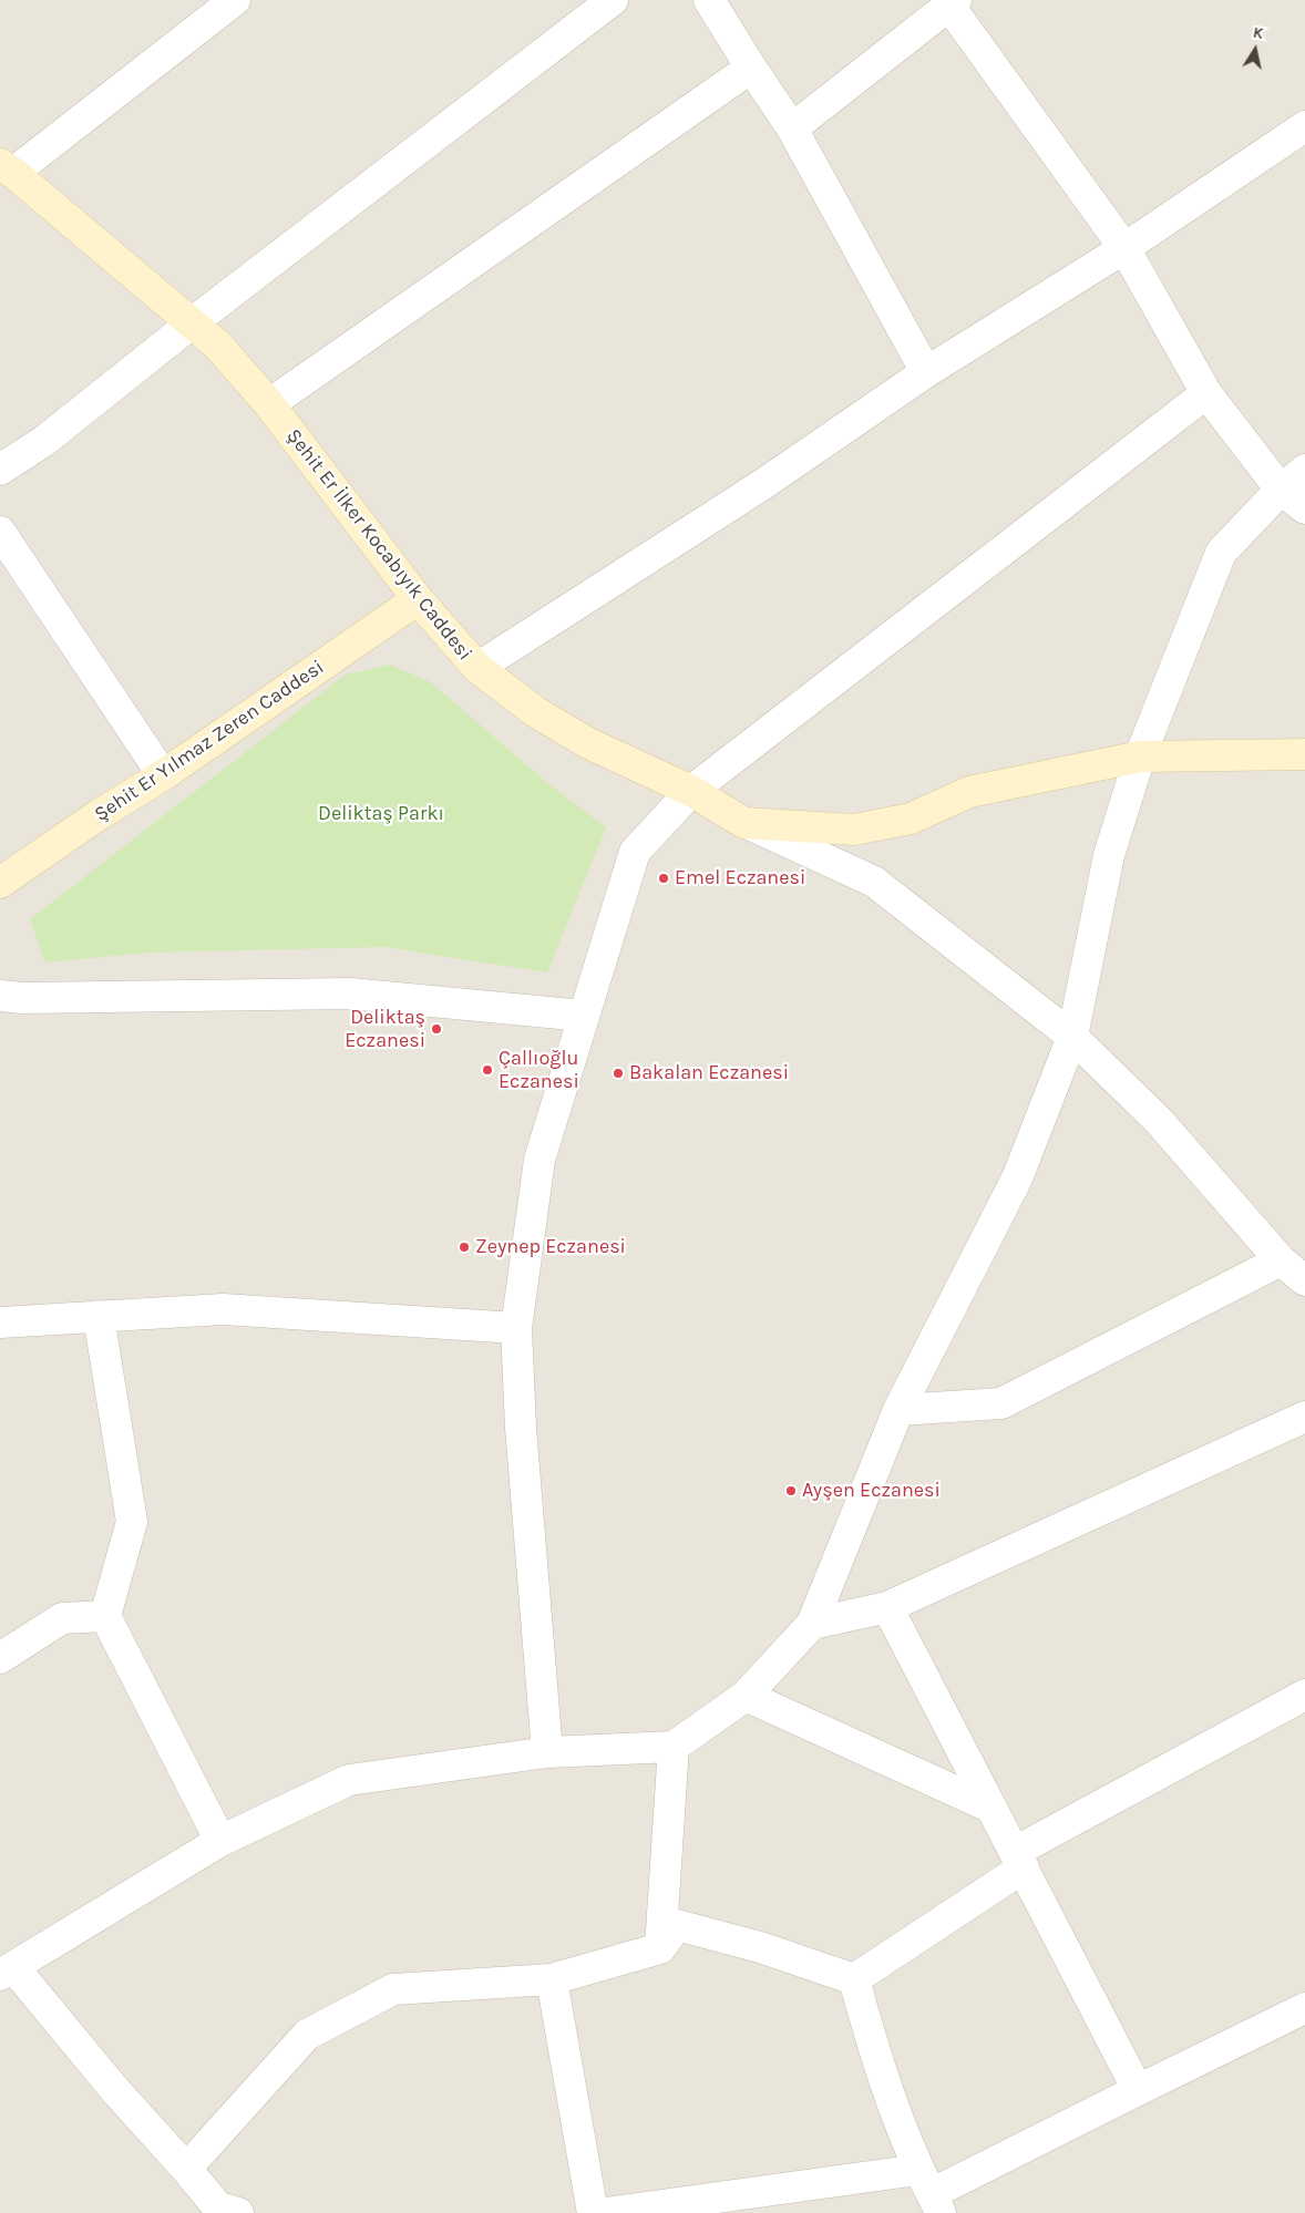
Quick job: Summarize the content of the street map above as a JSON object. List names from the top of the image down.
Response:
{
  "streets": {
    "main road": ["Şehit Er İlker Kocabıyık Caddesi", "Şehit Er Yılmaz Zeren Caddesi"]
  },
  "crossings": [
    ["Şehit Er İlker Kocabıyık Caddesi", "Şehit Er Yılmaz Zeren Caddesi"]
  ],
  "parks": ["Deliktaş Parkı"],
  "places": [
    "Emel Eczanesi",
    "Deliktaş Eczanesi",
    "Çallıoğlu Eczanesi",
    "Bakalan Eczanesi",
    "Zeynep Eczanesi",
    "Ayşen Eczanesi"
  ],
  "north": "top"
}
